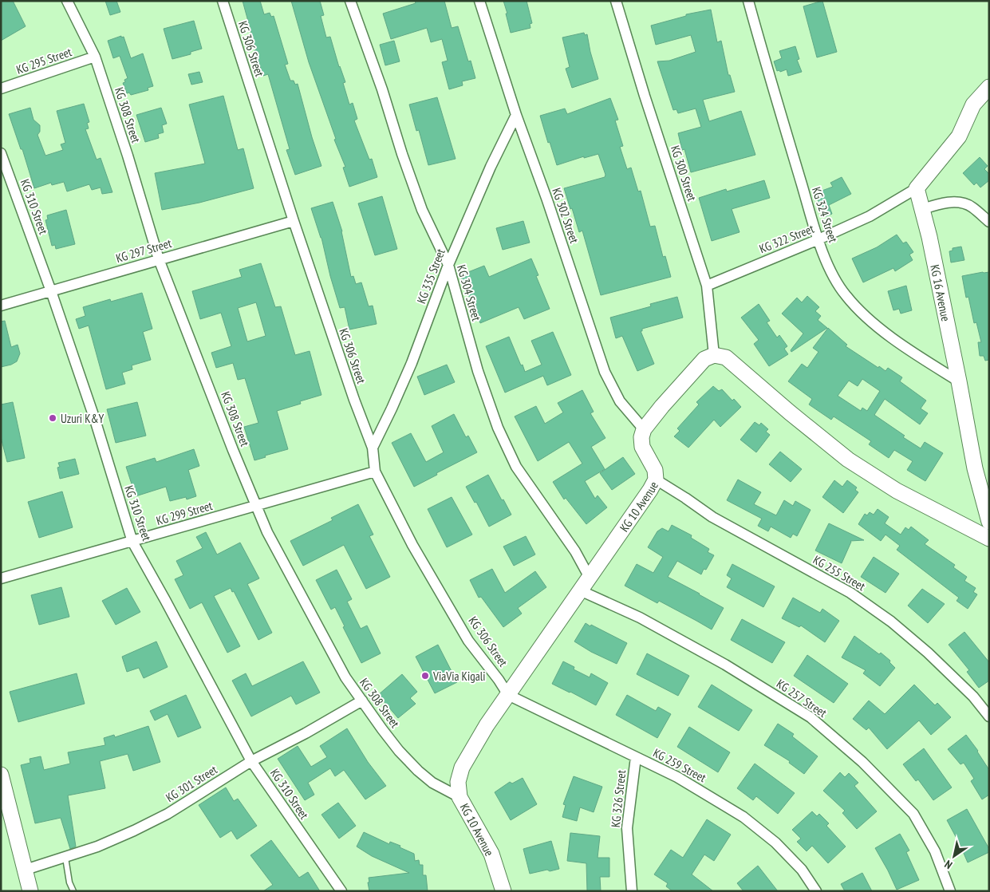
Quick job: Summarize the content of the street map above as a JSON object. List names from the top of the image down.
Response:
{
  "streets": {
    "street": [
      "KG 306 Street",
      "KG 295 Street",
      "KG 308 Street",
      "KG 300 Street",
      "KG 310 Street",
      "KG 324 Street",
      "KG 302 Street",
      "KG 322 Street",
      "KG 297 Street",
      "KG 335 Street",
      "KG 304 Street",
      "KG 16 Avenue",
      "KG 10 Avenue",
      "KG 299 Street",
      "KG 255 Street",
      "KG 257 Street",
      "KG 259 Street",
      "KG 301 Street",
      "KG 326 Street"
    ]
  },
  "crossings": [
    ["KG 306 Street", "KG 297 Street"],
    ["KG 306 Street", "KG 335 Street"],
    ["KG 306 Street", "KG 10 Avenue"],
    ["KG 306 Street", "KG 299 Street"],
    ["KG 306 Street", "KG 259 Street"],
    ["KG 295 Street", "KG 308 Street"],
    ["KG 308 Street", "KG 297 Street"],
    ["KG 308 Street", "KG 10 Avenue"],
    ["KG 308 Street", "KG 299 Street"],
    ["KG 308 Street", "KG 301 Street"],
    ["KG 300 Street", "KG 322 Street"],
    ["KG 310 Street", "KG 297 Street"],
    ["KG 310 Street", "KG 299 Street"],
    ["KG 310 Street", "KG 301 Street"],
    ["KG 324 Street", "KG 322 Street"],
    ["KG 324 Street", "KG 16 Avenue"],
    ["KG 302 Street", "KG 335 Street"],
    ["KG 302 Street", "KG 10 Avenue"],
    ["KG 322 Street", "KG 16 Avenue"],
    ["KG 335 Street", "KG 304 Street"],
    ["KG 304 Street", "KG 10 Avenue"],
    ["KG 10 Avenue", "KG 255 Street"],
    ["KG 10 Avenue", "KG 257 Street"],
    ["KG 10 Avenue", "KG 259 Street"],
    ["KG 259 Street", "KG 326 Street"]
  ],
  "places": ["Uzuri K&Y", "ViaVia Kigali"],
  "north": "bottom left"
}
